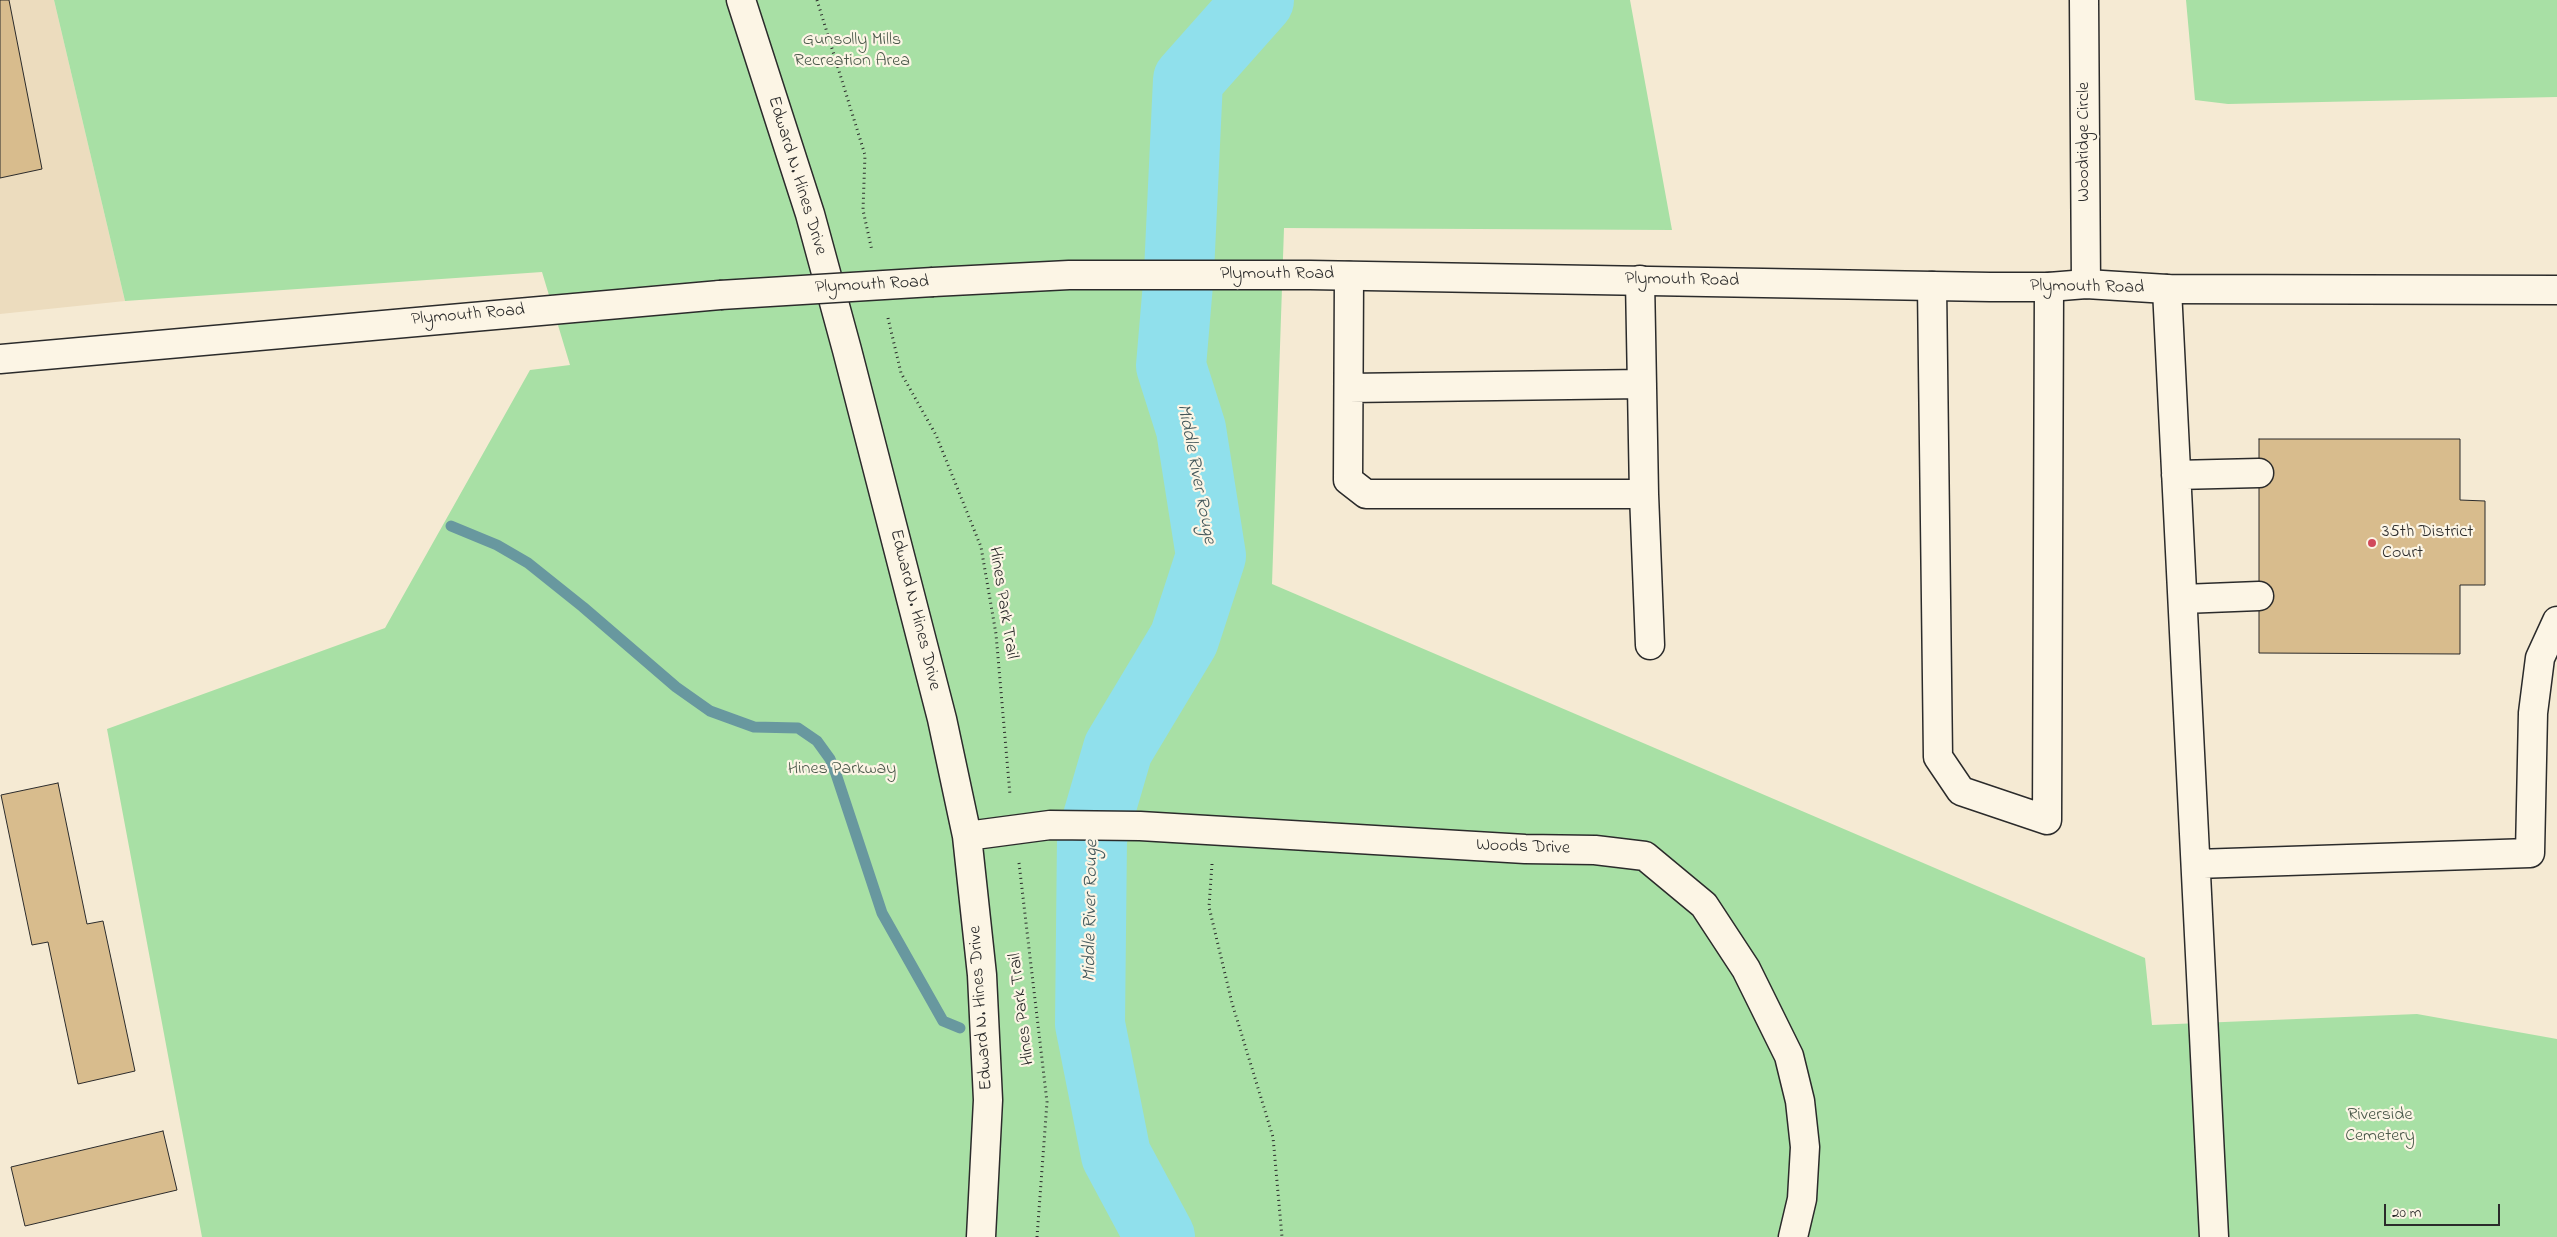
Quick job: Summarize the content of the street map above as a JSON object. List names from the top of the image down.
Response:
{
  "streets": {
    "street": [
      "Woodridge Circle",
      "Edward N. Hines Drive",
      "Plymouth Road",
      "Woods Drive"
    ],
    "path": ["Hines Park Trail"]
  },
  "crossings": [
    ["Woodridge Circle", "Plymouth Road"],
    ["Edward N. Hines Drive", "Woods Drive"],
    ["Hines Park Trail", "Woods Drive"]
  ],
  "water": ["Middle River Rouge"],
  "parks": ["Gunsolly Mills Recreation Area", "Hines Parkway", "Riverside Cemetery"],
  "places": ["35th District Court"],
  "scale_bar": "20 m"
}
